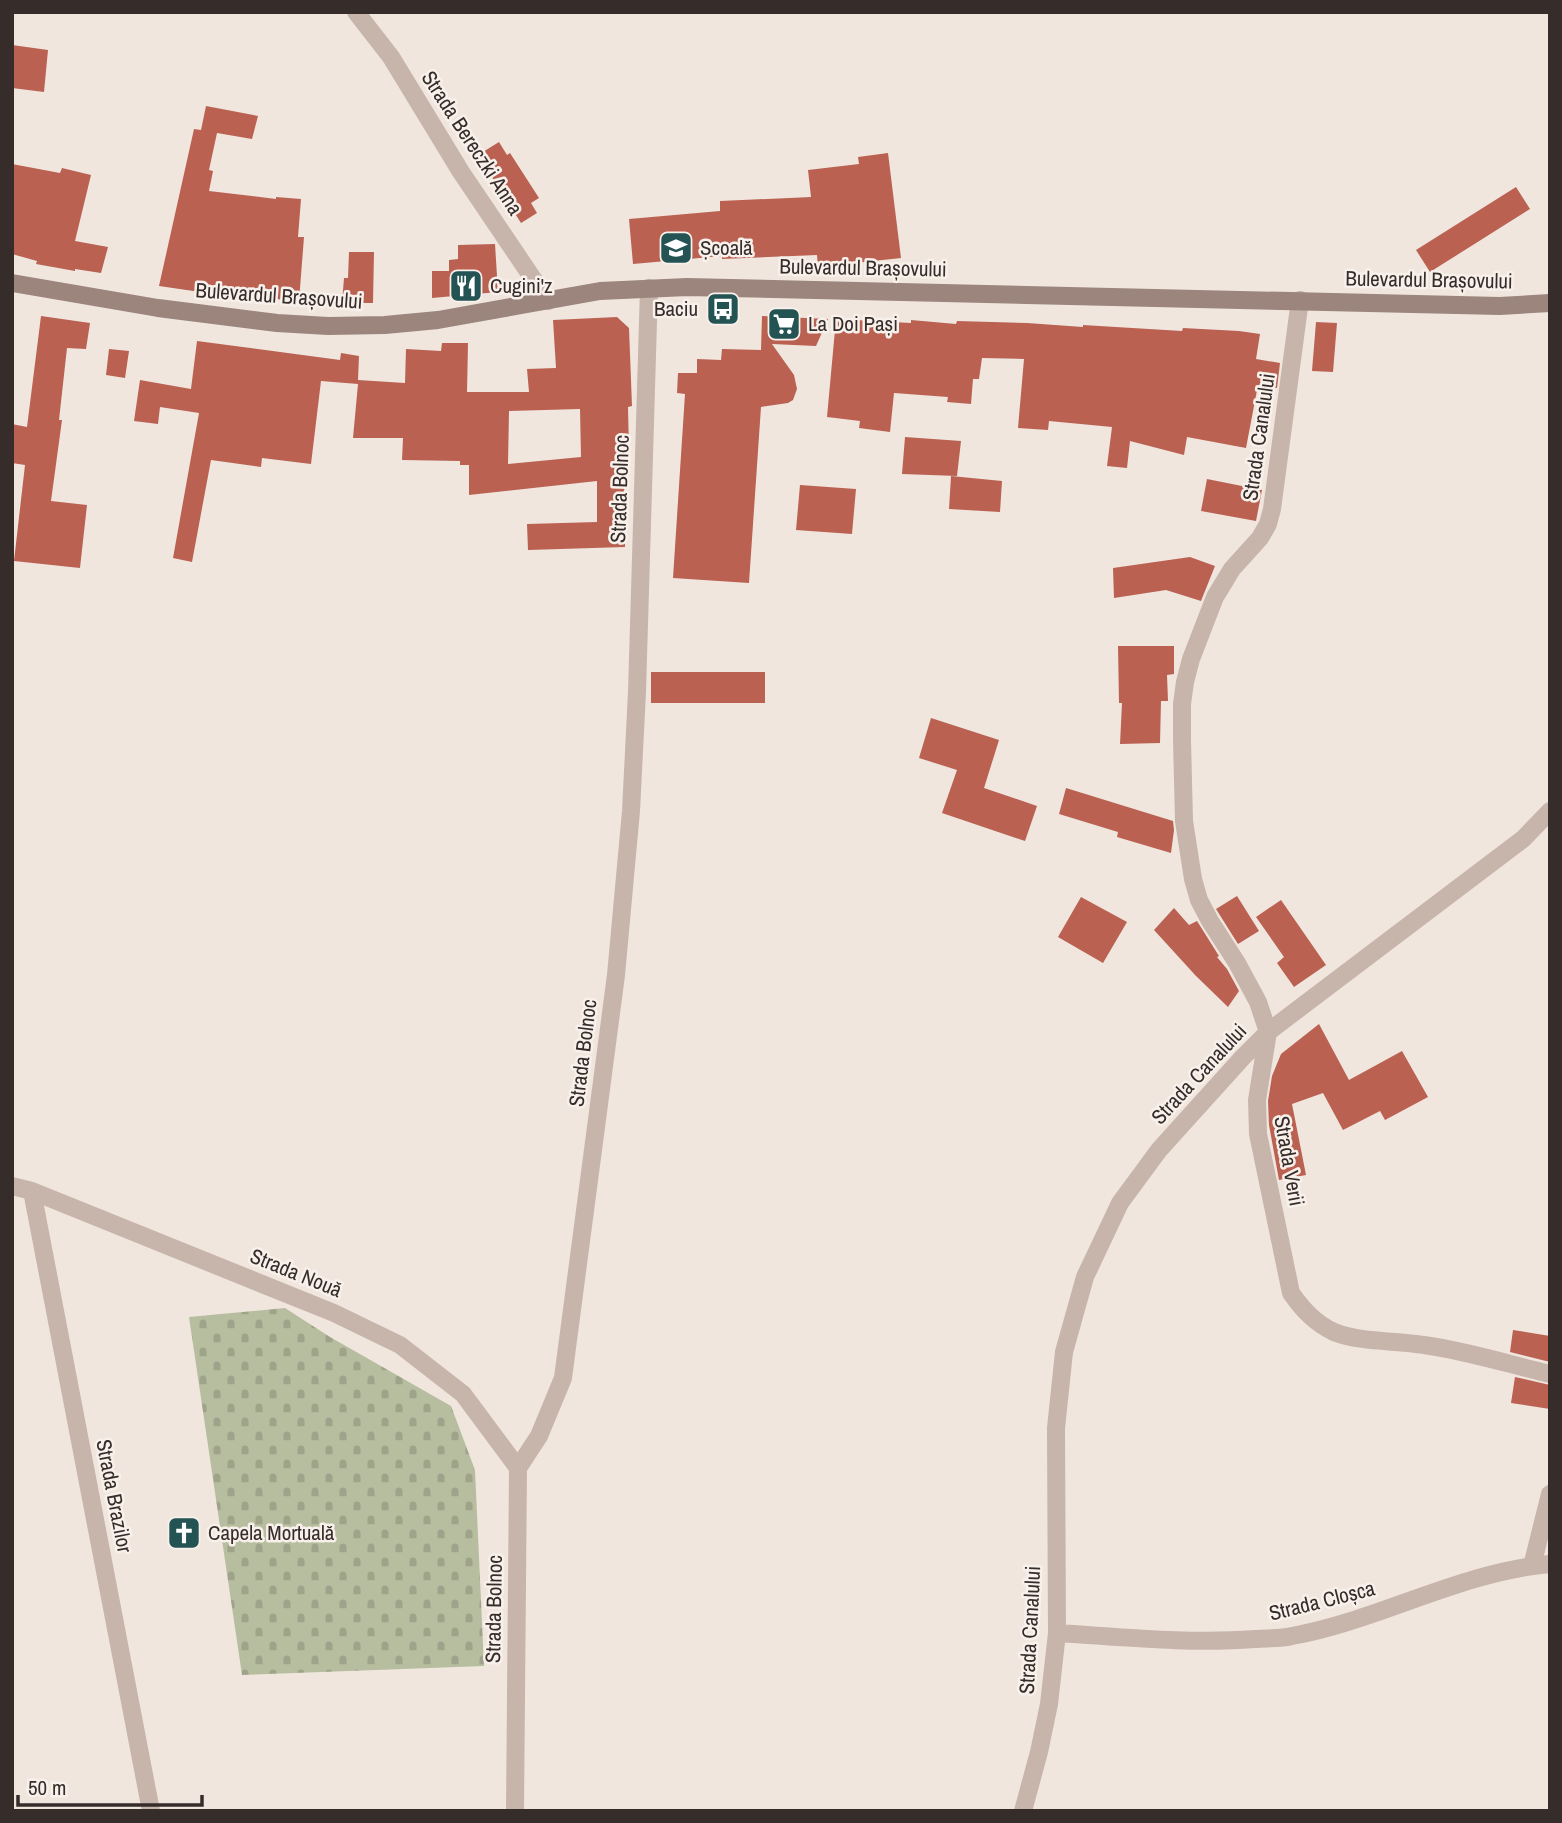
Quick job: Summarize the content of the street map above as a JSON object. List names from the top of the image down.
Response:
{
  "streets": {
    "main road": ["Bulevardul Brașovului"],
    "street": [
      "Strada Bereczki Anna",
      "Strada Canalului",
      "Strada Bolnoc",
      "Strada Verii",
      "Strada Nouă",
      "Strada Brazilor",
      "Strada Cloșca"
    ]
  },
  "crossings": [
    ["Strada Bereczki Anna", "Bulevardul Brașovului"],
    ["Bulevardul Brașovului", "Strada Canalului"],
    ["Bulevardul Brașovului", "Strada Bolnoc"],
    ["Strada Canalului", "Strada Verii"],
    ["Strada Canalului", "Strada Cloșca"],
    ["Strada Bolnoc", "Strada Nouă"],
    ["Strada Nouă", "Strada Brazilor"]
  ],
  "places": {
    "school or university": ["Școală"],
    "restaurant": ["Cugini'z"],
    "bus stop": ["Baciu"],
    "supermarket": ["La Doi Pași"],
    "church": ["Capela Mortuală"]
  },
  "scale_bar": "50 m"
}
